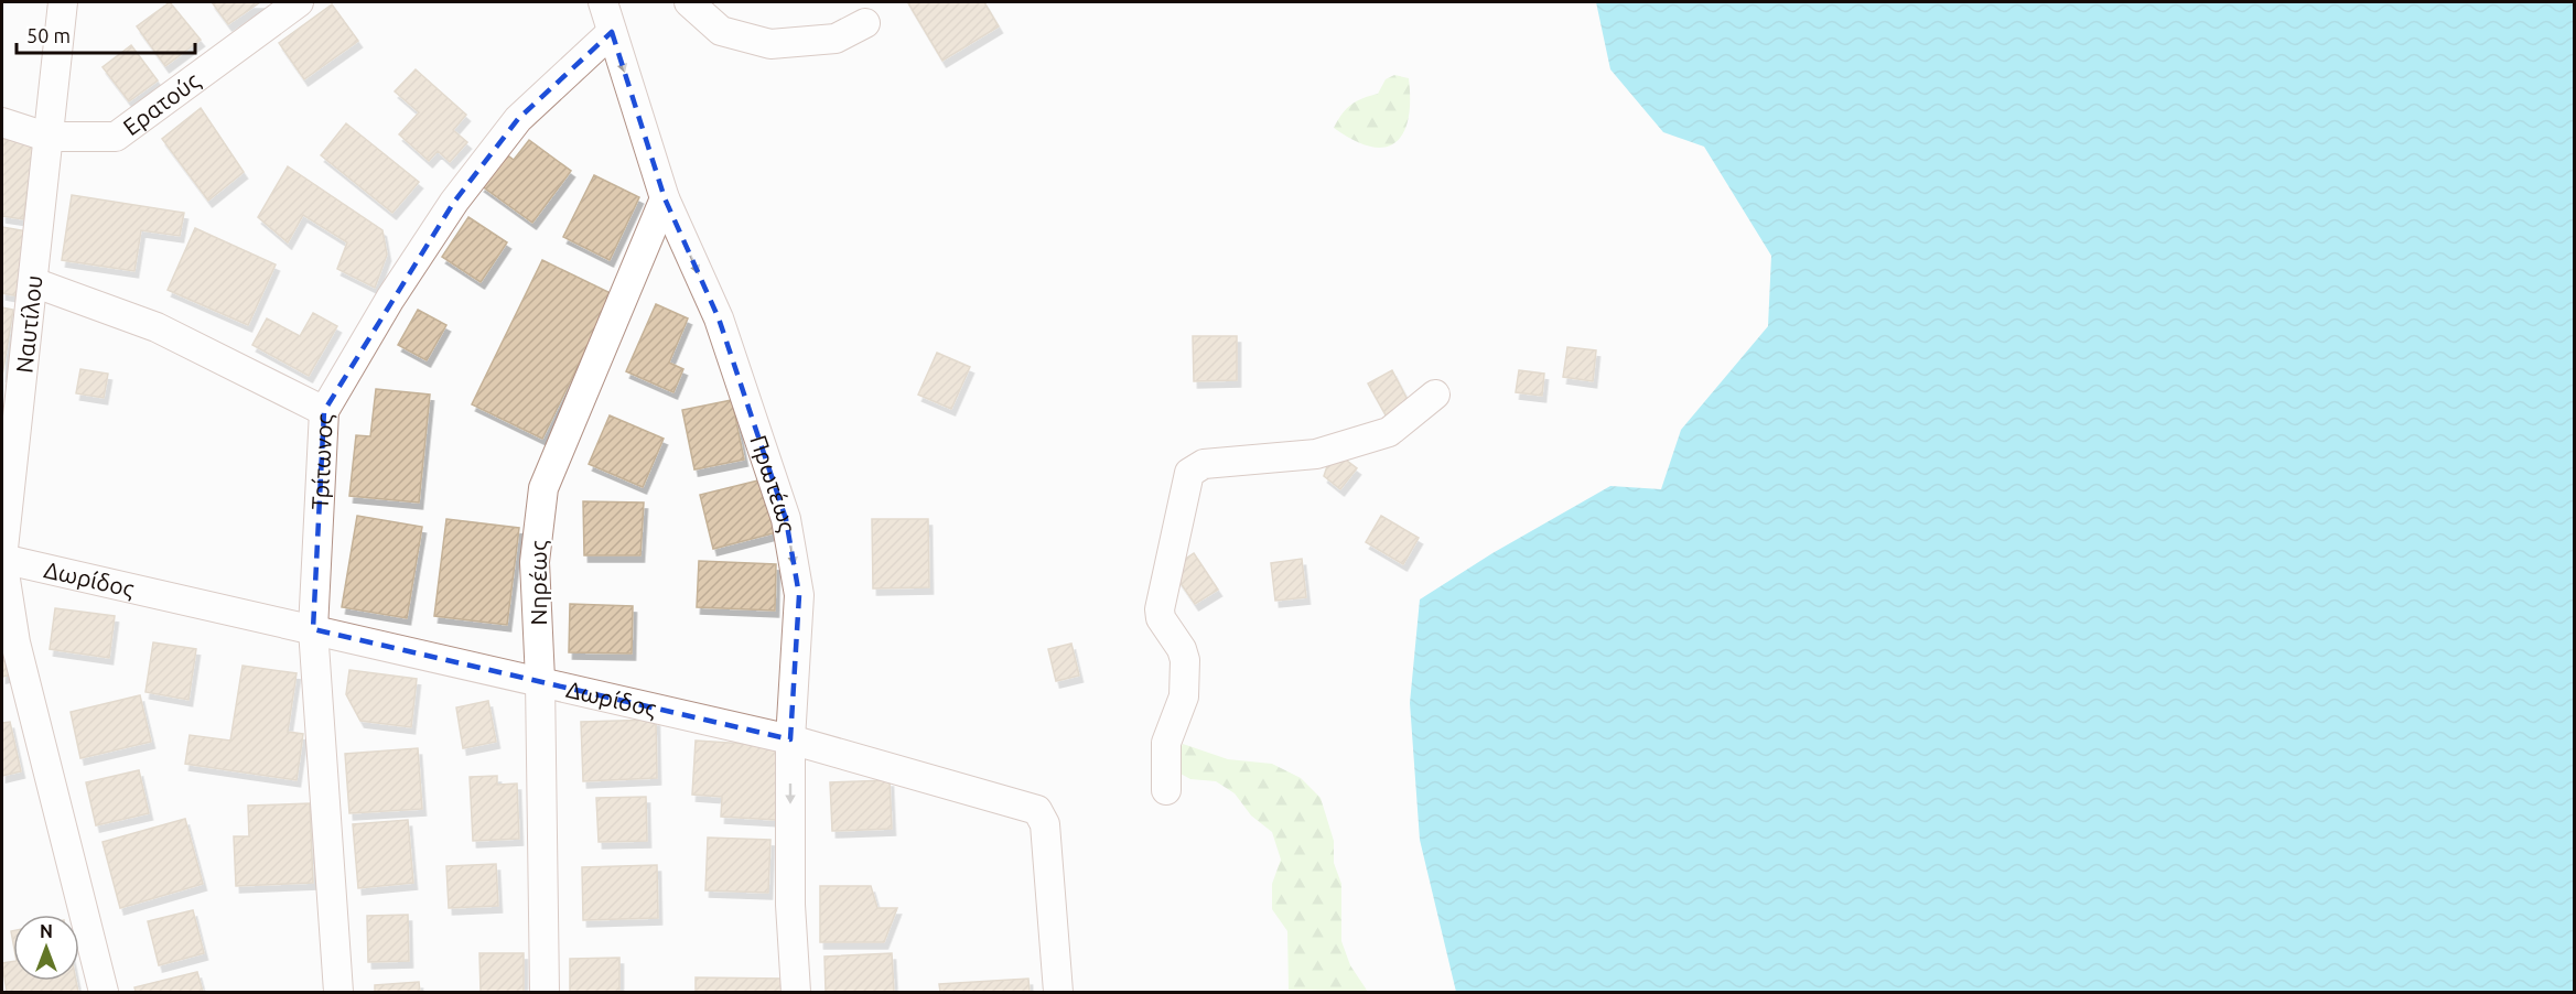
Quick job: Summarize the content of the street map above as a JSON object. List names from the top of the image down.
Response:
{
  "streets": {
    "street": [
      "Ερατούς",
      "Ναυτίλου",
      "Τρίτωνος",
      "Πρωτέως",
      "Δωρίδος",
      "Νηρέως"
    ]
  },
  "crossings": [
    ["Ερατούς", "Ναυτίλου"],
    ["Ναυτίλου", "Δωρίδος"],
    ["Τρίτωνος", "Πρωτέως"],
    ["Τρίτωνος", "Δωρίδος"],
    ["Πρωτέως", "Δωρίδος"],
    ["Πρωτέως", "Νηρέως"],
    ["Δωρίδος", "Νηρέως"]
  ],
  "one_way": ["Πρωτέως"],
  "scale_bar": "50 m",
  "north": "top"
}
